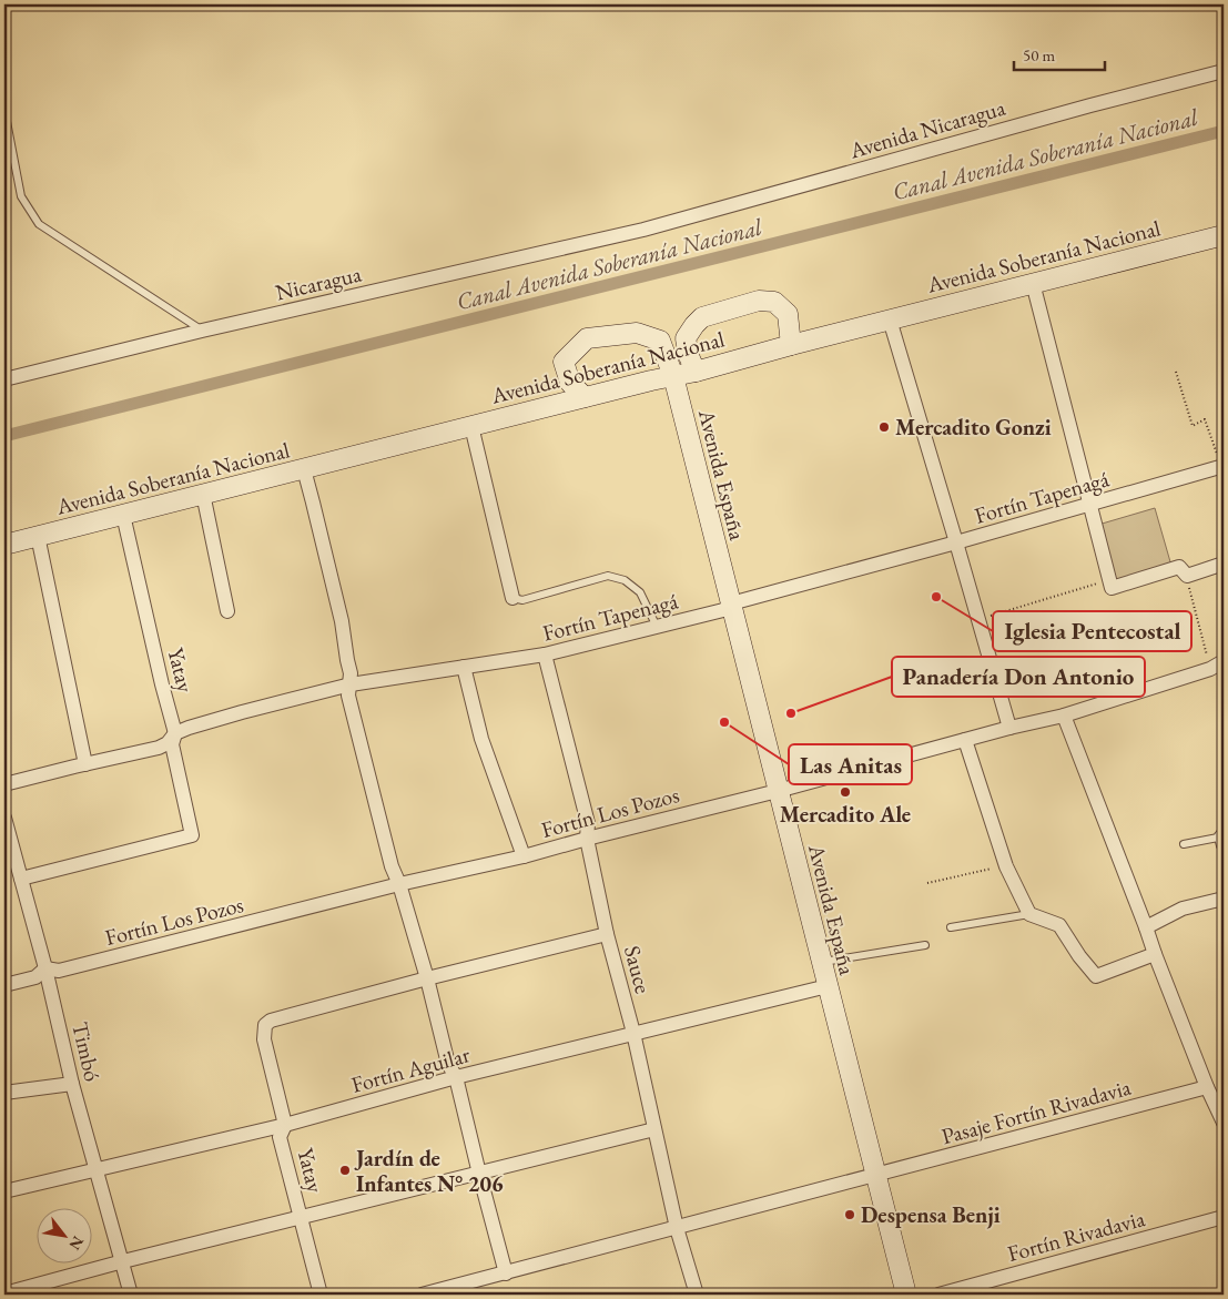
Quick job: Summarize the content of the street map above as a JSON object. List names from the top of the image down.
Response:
{
  "streets": {
    "main road": ["Avenida Soberanía Nacional", "Avenida España"],
    "street": [
      "Avenida Nicaragua",
      "Nicaragua",
      "Fortín Tapenagá",
      "Yatay",
      "Fortín Los Pozos",
      "Sauce",
      "Timbó",
      "Fortín Aguilar",
      "Pasaje Fortín Rivadavia",
      "Fortín Rivadavia"
    ]
  },
  "crossings": [
    ["Avenida Nicaragua", "Nicaragua"],
    ["Avenida Soberanía Nacional", "Avenida España"],
    ["Avenida Soberanía Nacional", "Yatay"],
    ["Avenida España", "Fortín Tapenagá"],
    ["Avenida España", "Fortín Los Pozos"],
    ["Avenida España", "Fortín Aguilar"],
    ["Avenida España", "Pasaje Fortín Rivadavia"],
    ["Fortín Tapenagá", "Yatay"],
    ["Fortín Tapenagá", "Sauce"],
    ["Yatay", "Timbó"],
    ["Yatay", "Fortín Aguilar"],
    ["Fortín Los Pozos", "Sauce"],
    ["Fortín Los Pozos", "Timbó"],
    ["Sauce", "Fortín Aguilar"],
    ["Sauce", "Pasaje Fortín Rivadavia"],
    ["Timbó", "Fortín Aguilar"]
  ],
  "water": ["Canal Avenida Soberanía Nacional"],
  "places": [
    "Mercadito Gonzi",
    "Iglesia Pentecostal",
    "Panadería Don Antonio",
    "Las Anitas",
    "Mercadito Ale",
    "Jardín de Infantes N° 206",
    "Despensa Benji"
  ],
  "scale_bar": "50 m",
  "north": "bottom right"
}
